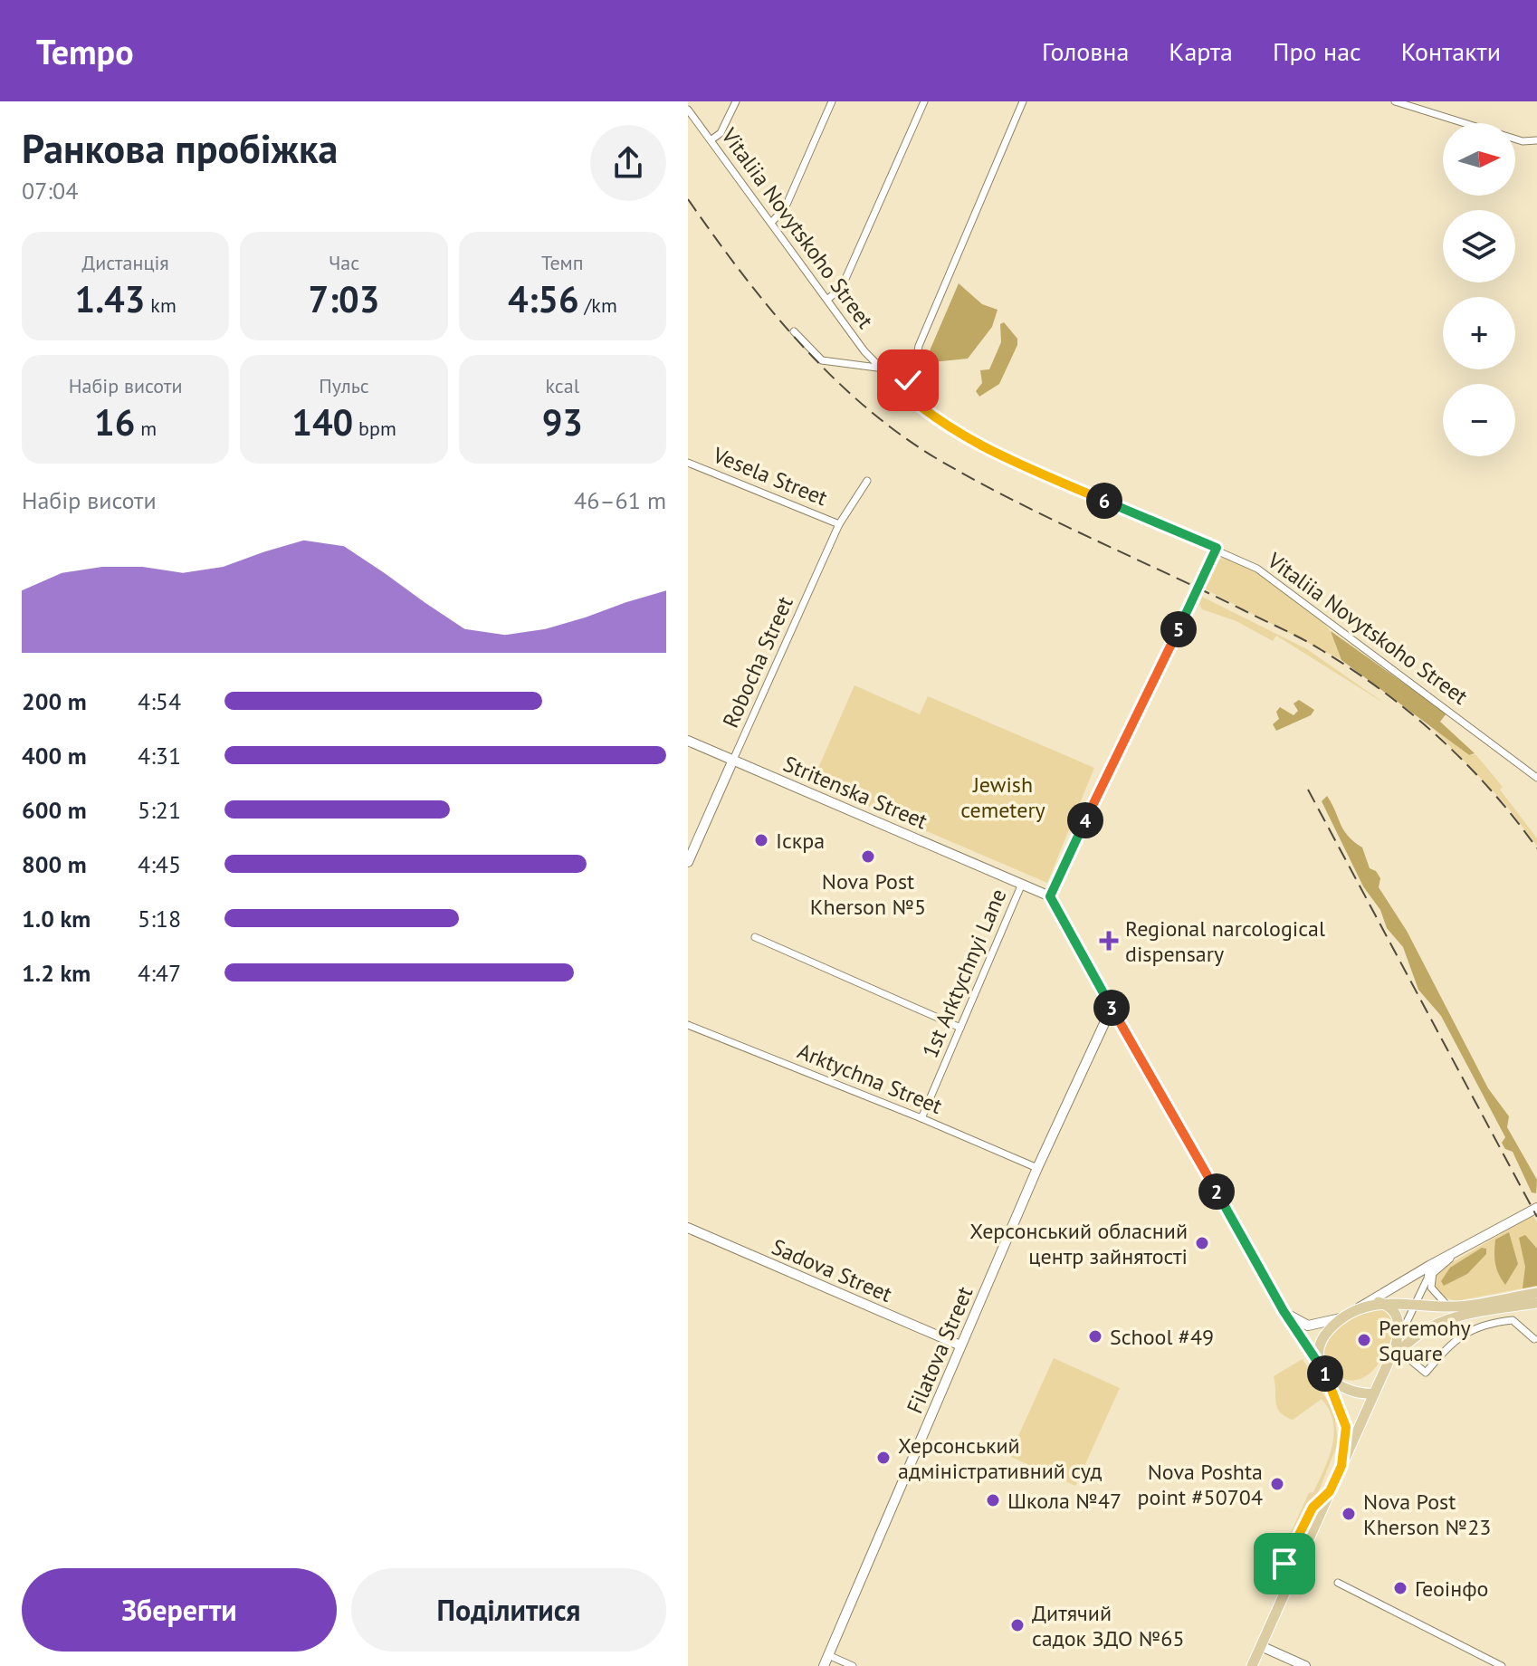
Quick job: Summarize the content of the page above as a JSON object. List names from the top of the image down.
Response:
{
  "streets": {
    "street": [
      "Vitaliia Novytskoho Street",
      "Vesela Street",
      "Robocha Street",
      "Stritenska Street",
      "1st Arktychnyi Lane",
      "Arktychna Street",
      "Sadova Street",
      "Filatova Street"
    ]
  },
  "crossings": [
    ["Vesela Street", "Robocha Street"],
    ["Robocha Street", "Stritenska Street"],
    ["Stritenska Street", "1st Arktychnyi Lane"],
    ["1st Arktychnyi Lane", "Arktychna Street"],
    ["Arktychna Street", "Filatova Street"],
    ["Sadova Street", "Filatova Street"]
  ],
  "parks": ["Jewish cemetery"],
  "places": {
    "other": [
      "Іскра",
      "Nova Post Kherson №5",
      "Херсонський обласний центр зайнятості",
      "School #49",
      "Peremohy Square",
      "Херсонський адміністративний суд",
      "Nova Poshta point #50704",
      "Школа №47",
      "Nova Post Kherson №23",
      "Геоінфо",
      "Дитячий садок ЗДО №65"
    ],
    "health": ["Regional narcological dispensary"]
  },
  "north": "right",
  "page": {
    "header": "Tempo",
    "nav": [
      "Головна",
      "Карта",
      "Про нас",
      "Контакти"
    ],
    "heading": ["Ранкова пробіжка", "07:04"],
    "map_buttons": ["+", "−"],
    "stats": [
      ["Дистанція", "1.43 km"],
      ["Час", "7:03"],
      ["Темп", "4:56 /km"],
      ["Набір висоти", "16 m"],
      ["Пульс", "140 bpm"],
      ["kcal", "93"]
    ],
    "chart": ["Набір висоти", "46–61 m"],
    "pins": [
      "6",
      "5",
      "4",
      "3",
      "2",
      "1"
    ],
    "list": [
      {
        "name": "200 m",
        "note": "4:54"
      },
      {
        "name": "400 m",
        "note": "4:31"
      },
      {
        "name": "600 m",
        "note": "5:21"
      },
      {
        "name": "800 m",
        "note": "4:45"
      },
      {
        "name": "1.0 km",
        "note": "5:18"
      },
      {
        "name": "1.2 km",
        "note": "4:47"
      }
    ],
    "buttons": ["Зберегти", "Поділитися"]
  }
}
